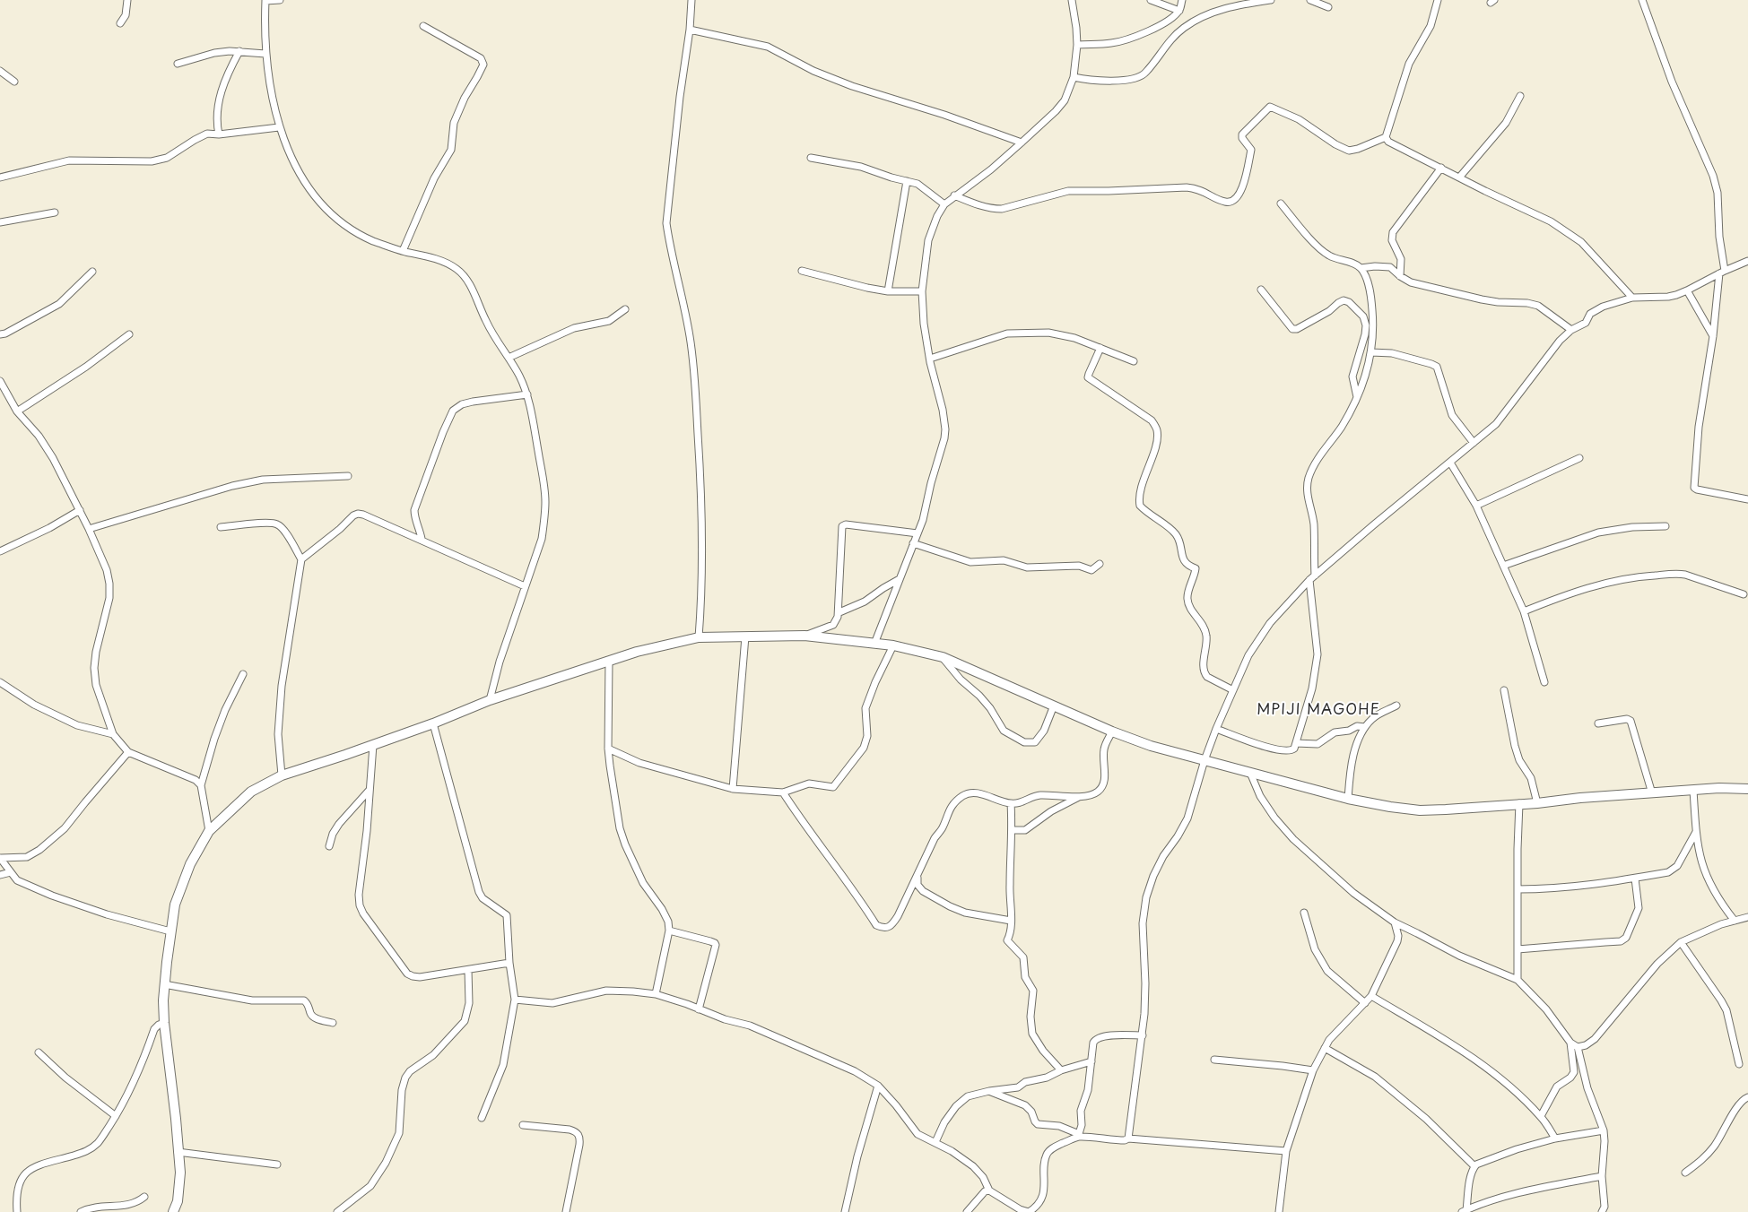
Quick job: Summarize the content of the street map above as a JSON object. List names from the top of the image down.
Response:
{
  "districts": ["MPIJI MAGOHE"]
}
